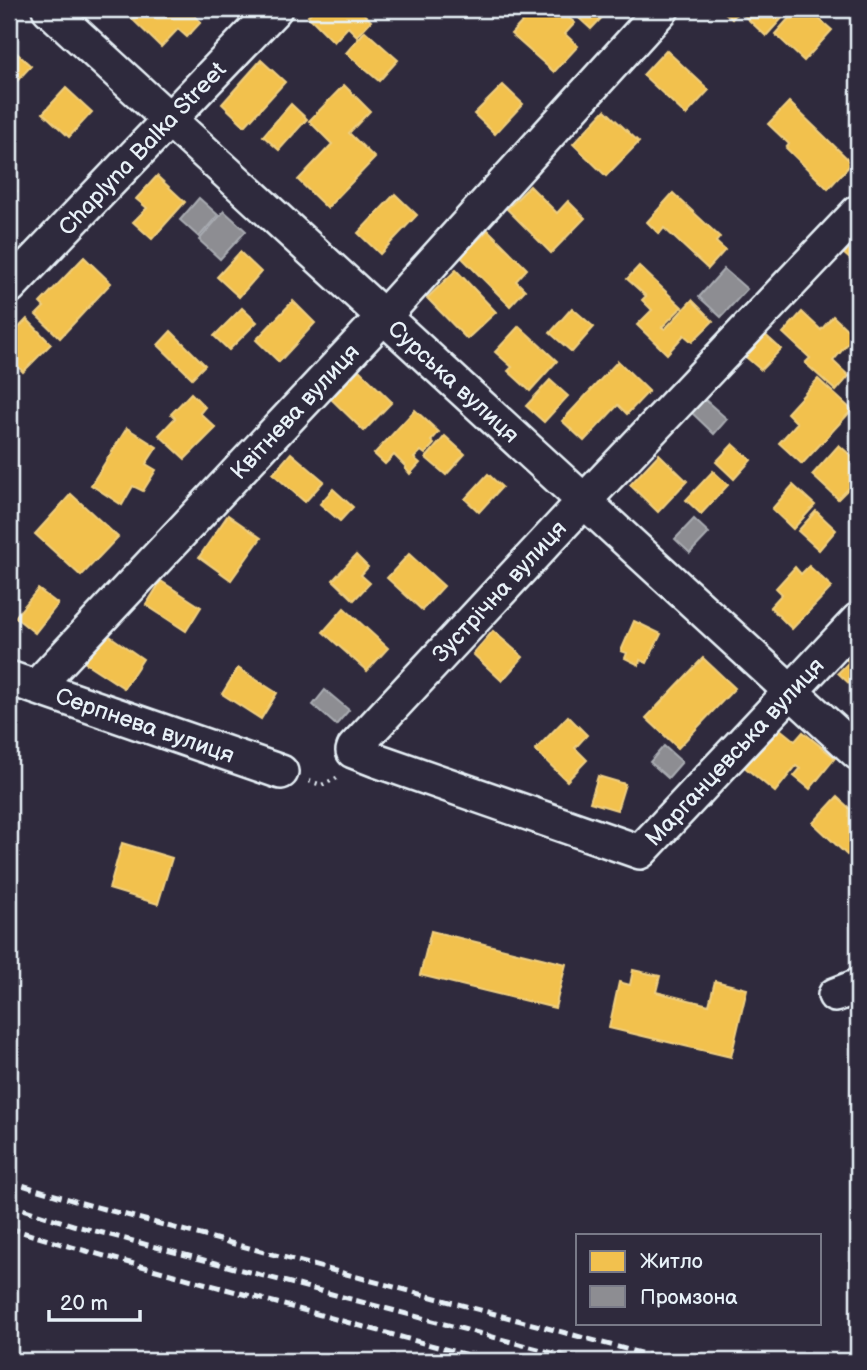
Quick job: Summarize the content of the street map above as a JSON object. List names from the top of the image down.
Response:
{
  "streets": {
    "street": [
      "Chaplyna Balka Street",
      "Сурська вулиця",
      "Квітнева вулиця",
      "Зустрічна вулиця",
      "Серпнева вулиця",
      "Марганцевська вулиця"
    ]
  },
  "crossings": [
    ["Chaplyna Balka Street", "Сурська вулиця"],
    ["Сурська вулиця", "Квітнева вулиця"],
    ["Сурська вулиця", "Зустрічна вулиця"],
    ["Сурська вулиця", "Марганцевська вулиця"],
    ["Квітнева вулиця", "Серпнева вулиця"],
    ["Зустрічна вулиця", "Марганцевська вулиця"]
  ],
  "legend": ["Житло", "Промзона"],
  "scale_bar": "20 m"
}
